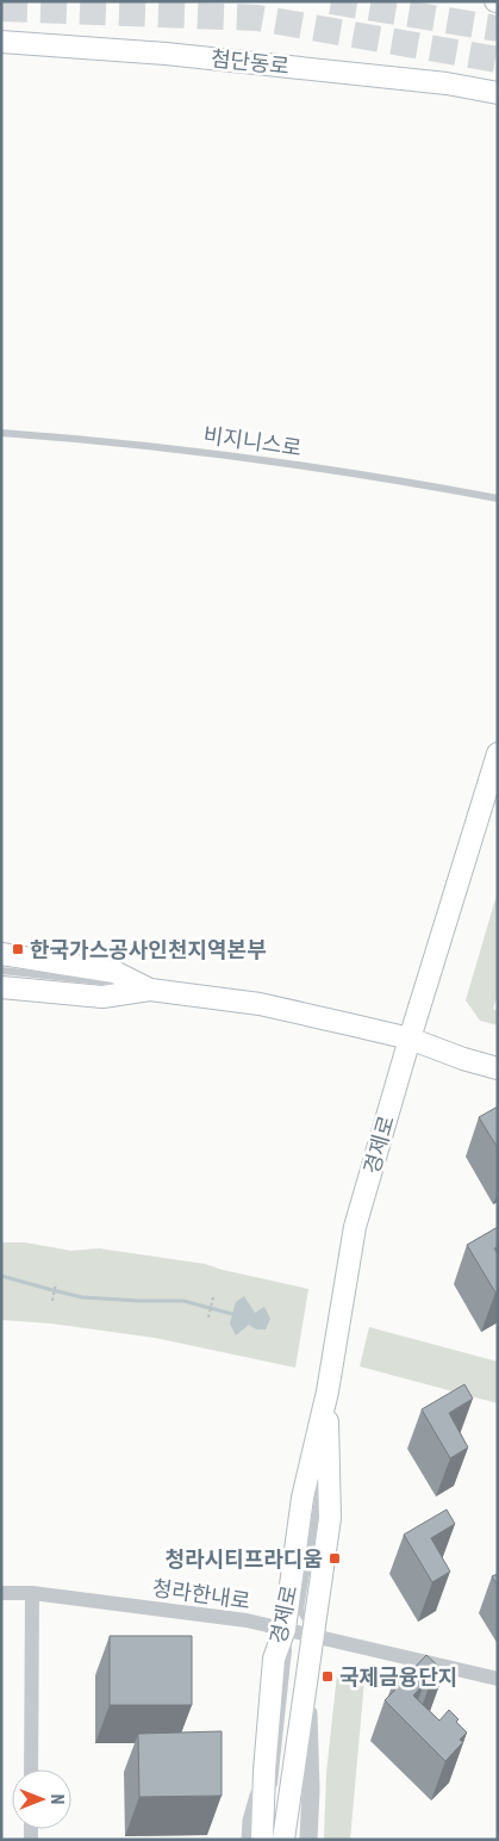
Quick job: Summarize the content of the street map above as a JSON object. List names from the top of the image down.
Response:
{
  "streets": {
    "main road": ["첨단동로", "경제로"],
    "street": ["청라한내로"],
    "lane": ["비지니스로"]
  },
  "crossings": [
    ["경제로", "청라한내로"]
  ],
  "places": {
    "transit": ["한국가스공사인천지역본부", "청라시티프라디움", "국제금융단지"]
  },
  "north": "right"
}
